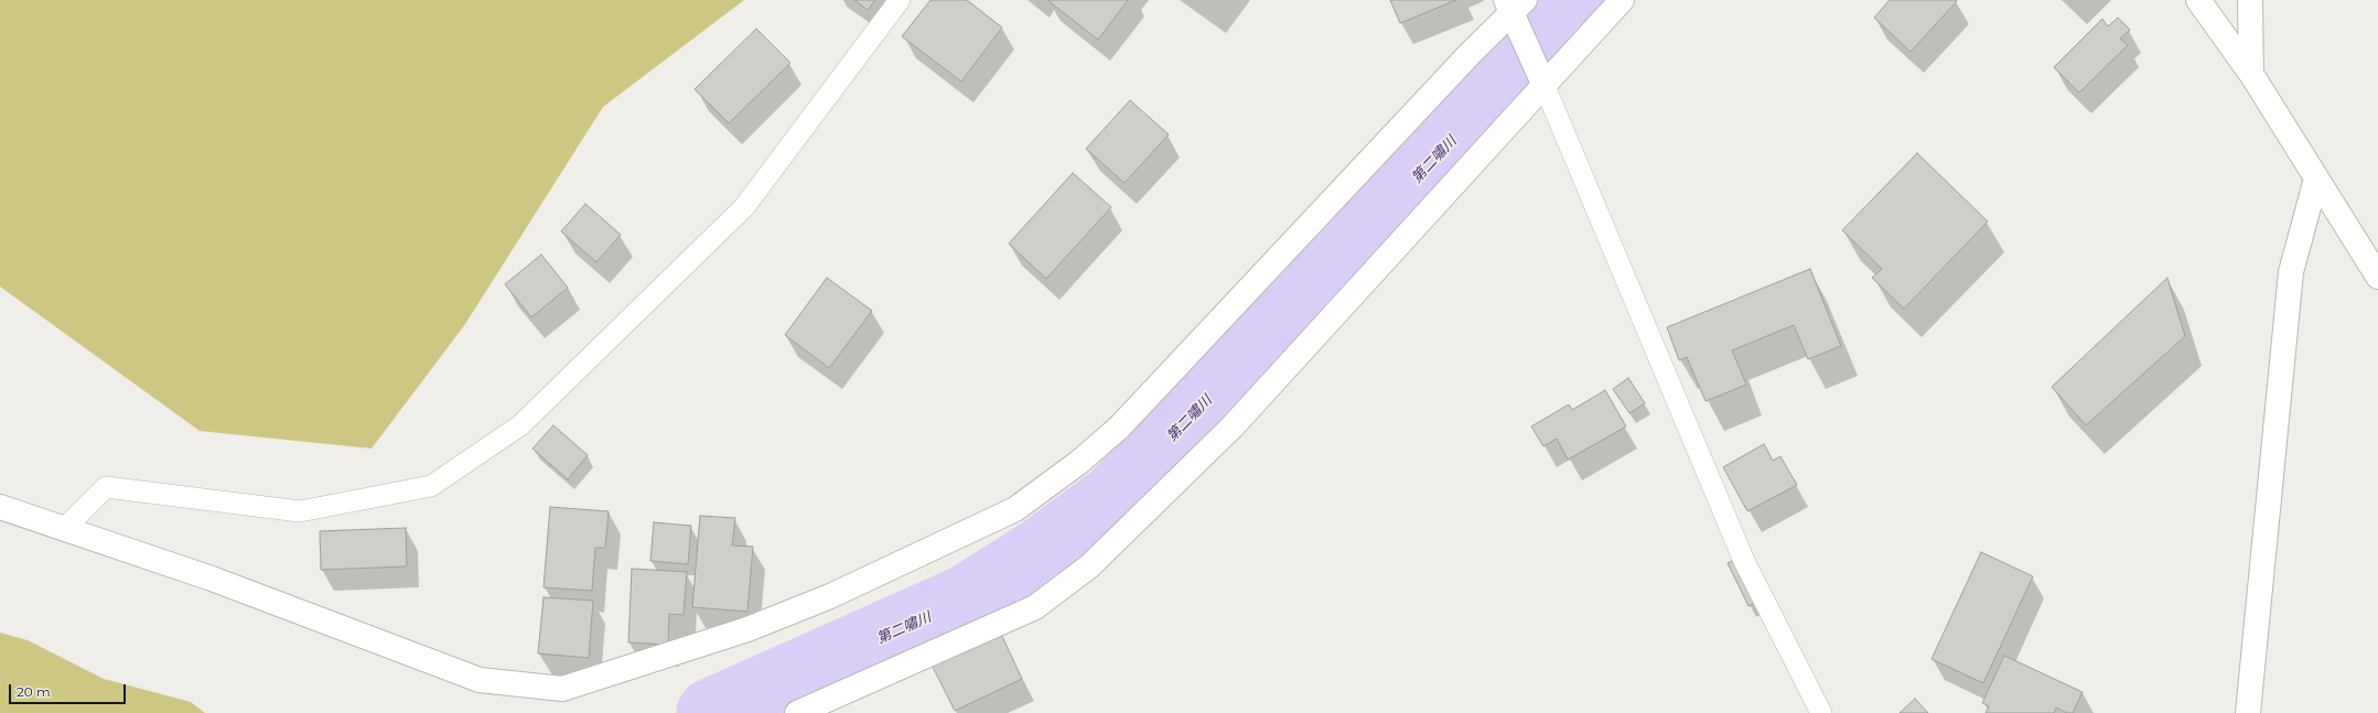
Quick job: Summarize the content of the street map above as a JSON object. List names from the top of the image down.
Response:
{
  "water": ["第二嘯川"],
  "scale_bar": "20 m"
}
